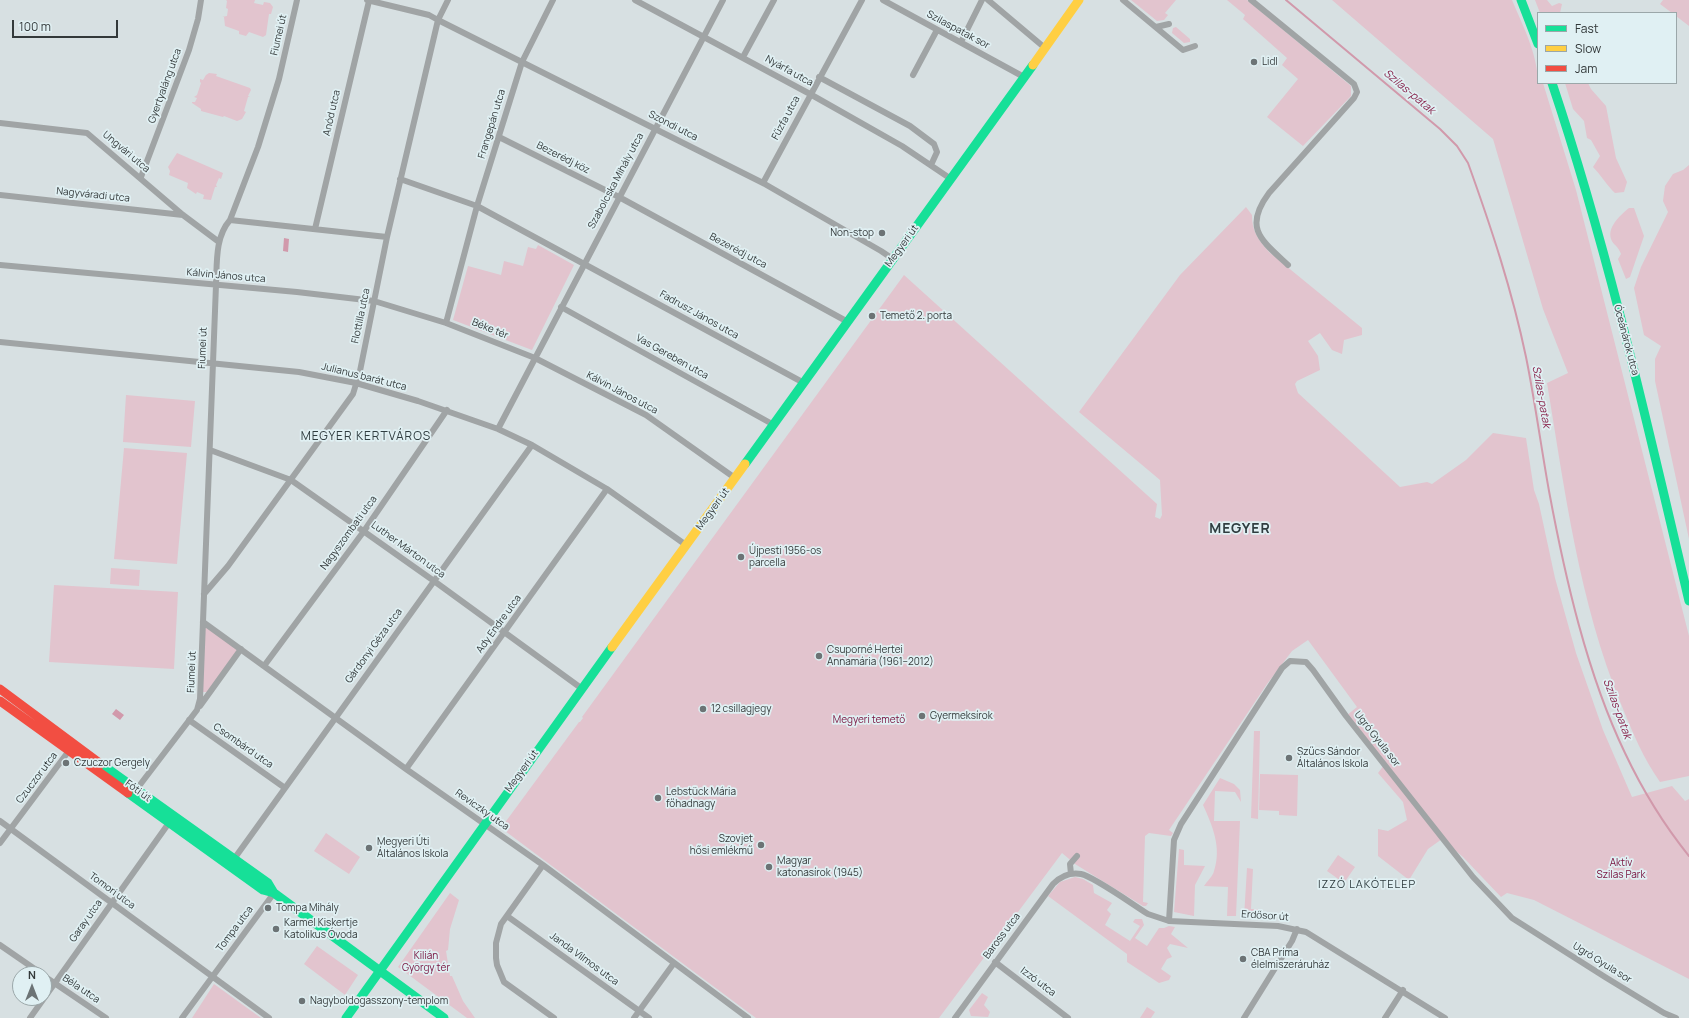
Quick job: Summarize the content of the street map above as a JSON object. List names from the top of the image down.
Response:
{
  "streets": {
    "street": [
      "Szilaspatak sor",
      "Fiumei út",
      "Nyárfa utca",
      "Gyertyaláng utca",
      "Anód utca",
      "Fűzfa utca",
      "Frangepán utca",
      "Szondi utca",
      "Ungvári utca",
      "Bezerédj köz",
      "Szabolcska Mihály utca",
      "Nagyváradi utca",
      "Megyeri út",
      "Bezerédj utca",
      "Kálvin János utca",
      "Fadrusz János utca",
      "Flottilla utca",
      "Béke tér",
      "Óceánárok utca",
      "Vas Gereben utca",
      "Julianus barát utca",
      "Nagyszombati utca",
      "Luther Márton utca",
      "Ady Endre utca",
      "Gárdonyi Géza utca",
      "Ugró Gyula sor",
      "Csombárd utca",
      "Czuczor utca",
      "Fóti út",
      "Reviczky utca",
      "Tomori utca",
      "Erdősor út",
      "Garay utca",
      "Tompa utca",
      "Baross utca",
      "Janda Vilmos utca",
      "Izzó utca",
      "Béla utca"
    ]
  },
  "crossings": [
    ["Szilaspatak sor", "Megyeri út"],
    ["Fiumei út", "Ungvári utca"],
    ["Fiumei út", "Kálvin János utca"],
    ["Fiumei út", "Flottilla utca"],
    ["Fiumei út", "Julianus barát utca"],
    ["Fiumei út", "Luther Márton utca"],
    ["Fiumei út", "Csombárd utca"],
    ["Fiumei út", "Fóti út"],
    ["Fiumei út", "Reviczky utca"],
    ["Nyárfa utca", "Fűzfa utca"],
    ["Nyárfa utca", "Szabolcska Mihály utca"],
    ["Nyárfa utca", "Megyeri út"],
    ["Gyertyaláng utca", "Ungvári utca"],
    ["Anód utca", "Szondi utca"],
    ["Fűzfa utca", "Szondi utca"],
    ["Frangepán utca", "Szondi utca"],
    ["Frangepán utca", "Bezerédj köz"],
    ["Frangepán utca", "Kálvin János utca"],
    ["Frangepán utca", "Béke tér"],
    ["Szondi utca", "Szabolcska Mihály utca"],
    ["Szondi utca", "Megyeri út"],
    ["Szondi utca", "Flottilla utca"],
    ["Ungvári utca", "Nagyváradi utca"],
    ["Bezerédj köz", "Szabolcska Mihály utca"],
    ["Bezerédj köz", "Bezerédj utca"],
    ["Szabolcska Mihály utca", "Bezerédj utca"],
    ["Szabolcska Mihály utca", "Fadrusz János utca"],
    ["Szabolcska Mihály utca", "Vas Gereben utca"],
    ["Megyeri út", "Bezerédj utca"],
    ["Megyeri út", "Kálvin János utca"],
    ["Megyeri út", "Fadrusz János utca"],
    ["Megyeri út", "Vas Gereben utca"],
    ["Megyeri út", "Julianus barát utca"],
    ["Megyeri út", "Luther Márton utca"],
    ["Megyeri út", "Fóti út"],
    ["Megyeri út", "Reviczky utca"],
    ["Kálvin János utca", "Flottilla utca"],
    ["Kálvin János utca", "Béke tér"],
    ["Flottilla utca", "Julianus barát utca"],
    ["Flottilla utca", "Luther Márton utca"],
    ["Julianus barát utca", "Nagyszombati utca"],
    ["Julianus barát utca", "Ady Endre utca"],
    ["Julianus barát utca", "Gárdonyi Géza utca"],
    ["Nagyszombati utca", "Luther Márton utca"],
    ["Nagyszombati utca", "Reviczky utca"],
    ["Luther Márton utca", "Ady Endre utca"],
    ["Luther Márton utca", "Gárdonyi Géza utca"],
    ["Ady Endre utca", "Reviczky utca"],
    ["Gárdonyi Géza utca", "Csombárd utca"],
    ["Gárdonyi Géza utca", "Fóti út"],
    ["Gárdonyi Géza utca", "Reviczky utca"],
    ["Ugró Gyula sor", "Erdősor út"],
    ["Czuczor utca", "Fóti út"],
    ["Czuczor utca", "Tomori utca"],
    ["Fóti út", "Garay utca"],
    ["Fóti út", "Tompa utca"],
    ["Tomori utca", "Garay utca"],
    ["Tomori utca", "Tompa utca"],
    ["Erdősor út", "Baross utca"],
    ["Garay utca", "Béla utca"],
    ["Baross utca", "Izzó utca"]
  ],
  "districts": ["MEGYER KERTVÁROS", "MEGYER", "IZZÓ LAKÓTELEP"],
  "water": ["Szilas-patak"],
  "parks": ["Megyeri temető", "Aktív Szilas Park", "Kilián György tér"],
  "places": [
    "Lidl",
    "Non-stop",
    "Temető 2. porta",
    "Újpesti 1956-os parcella",
    "Csuporné Hertei Annamária (1961–2012)",
    "12 csillagjegy",
    "Gyermeksírok",
    "Szűcs Sándor Általános Iskola",
    "Czuczor Gergely",
    "Lebstück Mária főhadnagy",
    "Szovjet hősi emlékmű",
    "Megyeri Úti Általános Iskola",
    "Magyar katonasírok (1945)",
    "Tompa Mihály",
    "Karmel Kiskertje Katolikus Óvoda",
    "CBA Príma élelmiszeráruház",
    "Nagyboldogasszony-templom"
  ],
  "legend": ["Fast", "Slow", "Jam"],
  "scale_bar": "100 m",
  "north": "top"
}
